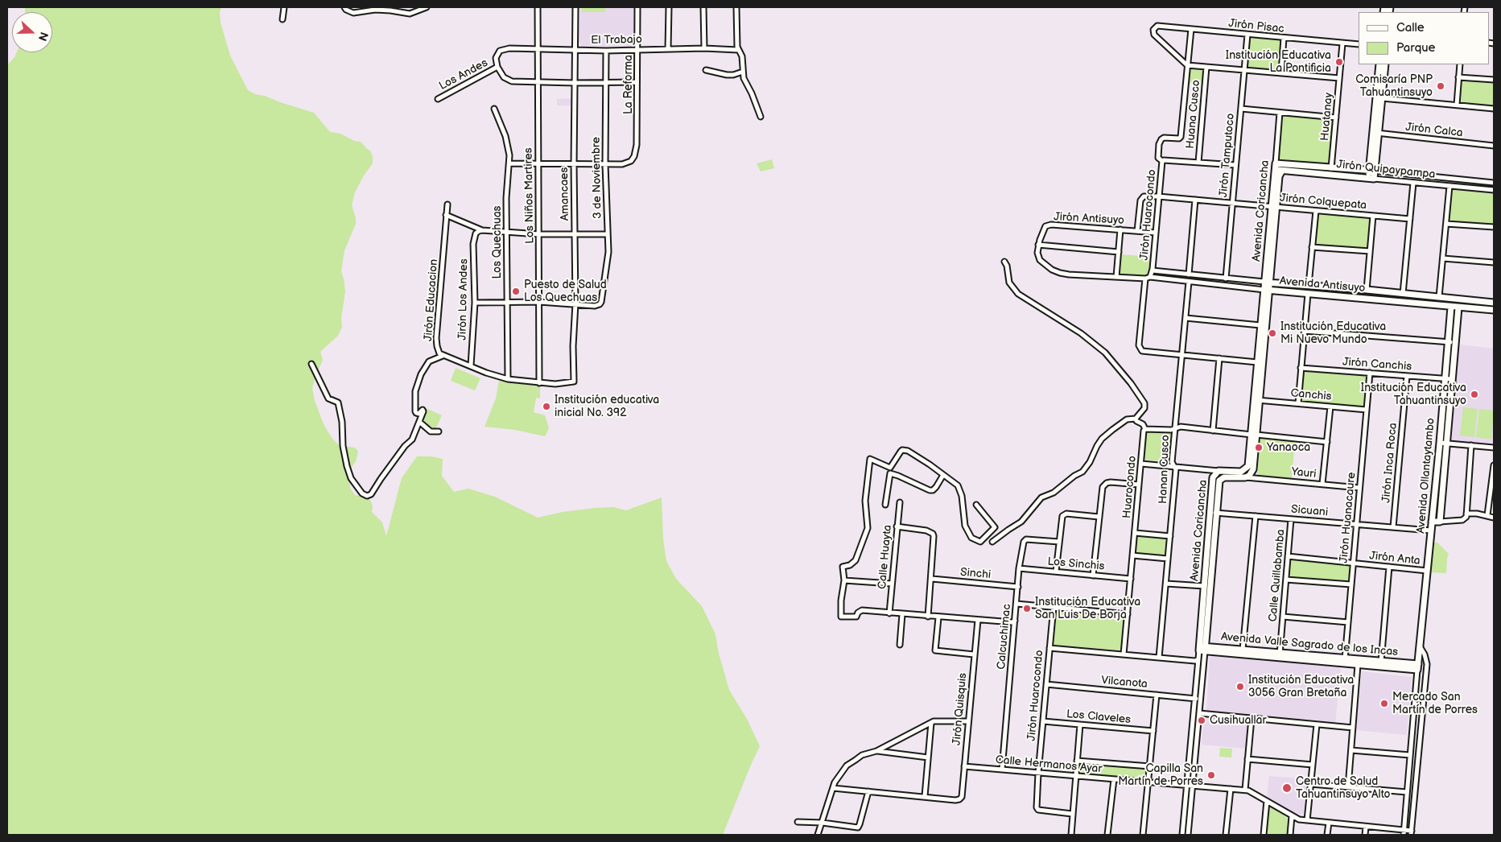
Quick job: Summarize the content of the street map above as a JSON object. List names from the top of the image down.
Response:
{
  "streets": {
    "street": [
      "Jirón Pisac",
      "El Trabajo",
      "Los Andes",
      "La Reforma",
      "Huana Cusco",
      "Huatanay",
      "Jirón Calca",
      "Jirón Tamputoco",
      "Jirón Quipaypampa",
      "3 de Noviembre",
      "Amancaes",
      "Los Niños Martires",
      "Jirón Colquepata",
      "Avenida Coricancha",
      "Jirón Huarocondo",
      "Jirón Antisuyo",
      "Los Quechuas",
      "Avenida Antisuyo",
      "Jirón Los Andes",
      "Jirón Educacion",
      "Jirón Canchis",
      "Canchis",
      "Jirón Inca Roca",
      "Hanan Cusco",
      "Yauri",
      "Avenida Ollantaytambo",
      "Huarocondo",
      "Sicuani",
      "Jirón Huanacaure",
      "Calle Huayta",
      "Jirón Anta",
      "Los Sinchis",
      "Sinchi",
      "Calle Quillabamba",
      "Calcuchimac",
      "Avenida Valle Sagrado de los Incas",
      "Vilcanota",
      "Jirón Quisquis",
      "Los Claveles",
      "Calle Hermanos Ayar"
    ]
  },
  "crossings": [
    ["Jirón Pisac", "Huatanay"],
    ["Jirón Pisac", "Jirón Tamputoco"],
    ["Jirón Pisac", "Jirón Huarocondo"],
    ["El Trabajo", "Los Andes"],
    ["El Trabajo", "La Reforma"],
    ["El Trabajo", "3 de Noviembre"],
    ["El Trabajo", "Amancaes"],
    ["El Trabajo", "Los Niños Martires"],
    ["La Reforma", "3 de Noviembre"],
    ["Huatanay", "Jirón Quipaypampa"],
    ["Jirón Tamputoco", "Jirón Colquepata"],
    ["Jirón Tamputoco", "Avenida Antisuyo"],
    ["Jirón Quipaypampa", "Avenida Coricancha"],
    ["3 de Noviembre", "Amancaes"],
    ["Amancaes", "Jirón Educacion"],
    ["Los Niños Martires", "Jirón Educacion"],
    ["Jirón Colquepata", "Avenida Coricancha"],
    ["Jirón Colquepata", "Jirón Huarocondo"],
    ["Jirón Colquepata", "Jirón Antisuyo"],
    ["Avenida Coricancha", "Avenida Antisuyo"],
    ["Avenida Coricancha", "Canchis"],
    ["Avenida Coricancha", "Yauri"],
    ["Avenida Coricancha", "Sicuani"],
    ["Avenida Coricancha", "Avenida Valle Sagrado de los Incas"],
    ["Avenida Coricancha", "Vilcanota"],
    ["Avenida Coricancha", "Calle Hermanos Ayar"],
    ["Jirón Huarocondo", "Jirón Antisuyo"],
    ["Jirón Huarocondo", "Avenida Antisuyo"],
    ["Jirón Huarocondo", "Hanan Cusco"],
    ["Jirón Huarocondo", "Vilcanota"],
    ["Jirón Huarocondo", "Los Claveles"],
    ["Jirón Huarocondo", "Calle Hermanos Ayar"],
    ["Los Quechuas", "Jirón Educacion"],
    ["Avenida Antisuyo", "Hanan Cusco"],
    ["Avenida Antisuyo", "Avenida Ollantaytambo"],
    ["Jirón Los Andes", "Jirón Educacion"],
    ["Jirón Canchis", "Jirón Inca Roca"],
    ["Jirón Canchis", "Avenida Ollantaytambo"],
    ["Jirón Canchis", "Jirón Huanacaure"],
    ["Canchis", "Jirón Huanacaure"],
    ["Jirón Inca Roca", "Sicuani"],
    ["Yauri", "Jirón Huanacaure"],
    ["Avenida Ollantaytambo", "Sicuani"],
    ["Avenida Ollantaytambo", "Jirón Anta"],
    ["Avenida Ollantaytambo", "Avenida Valle Sagrado de los Incas"],
    ["Avenida Ollantaytambo", "Calle Hermanos Ayar"],
    ["Huarocondo", "Los Sinchis"],
    ["Sicuani", "Jirón Huanacaure"],
    ["Sicuani", "Calle Quillabamba"],
    ["Jirón Huanacaure", "Jirón Anta"],
    ["Jirón Huanacaure", "Avenida Valle Sagrado de los Incas"],
    ["Jirón Anta", "Calle Quillabamba"],
    ["Los Sinchis", "Calcuchimac"],
    ["Sinchi", "Calcuchimac"],
    ["Calle Quillabamba", "Avenida Valle Sagrado de los Incas"],
    ["Calcuchimac", "Calle Hermanos Ayar"],
    ["Jirón Quisquis", "Calle Hermanos Ayar"]
  ],
  "places": [
    "Institución Educativa La Pontificia",
    "Comisaría PNP Tahuantinsuyo",
    "Puesto de Salud Los Quechuas",
    "Institución Educativa Mi Nuevo Mundo",
    "Institución Educativa Tahuantinsuyo",
    "Institución educativa inicial No. 392",
    "Yanaoca",
    "Institución Educativa San Luis De Borja",
    "Institución Educativa 3056 Gran Bretaña",
    "Mercado San Martín de Porres",
    "Cusihuallar",
    "Capilla San Martín de Porres",
    "Centro de Salud Tahuantinsuyo Alto"
  ],
  "legend": ["Calle", "Parque"],
  "north": "right"
}
